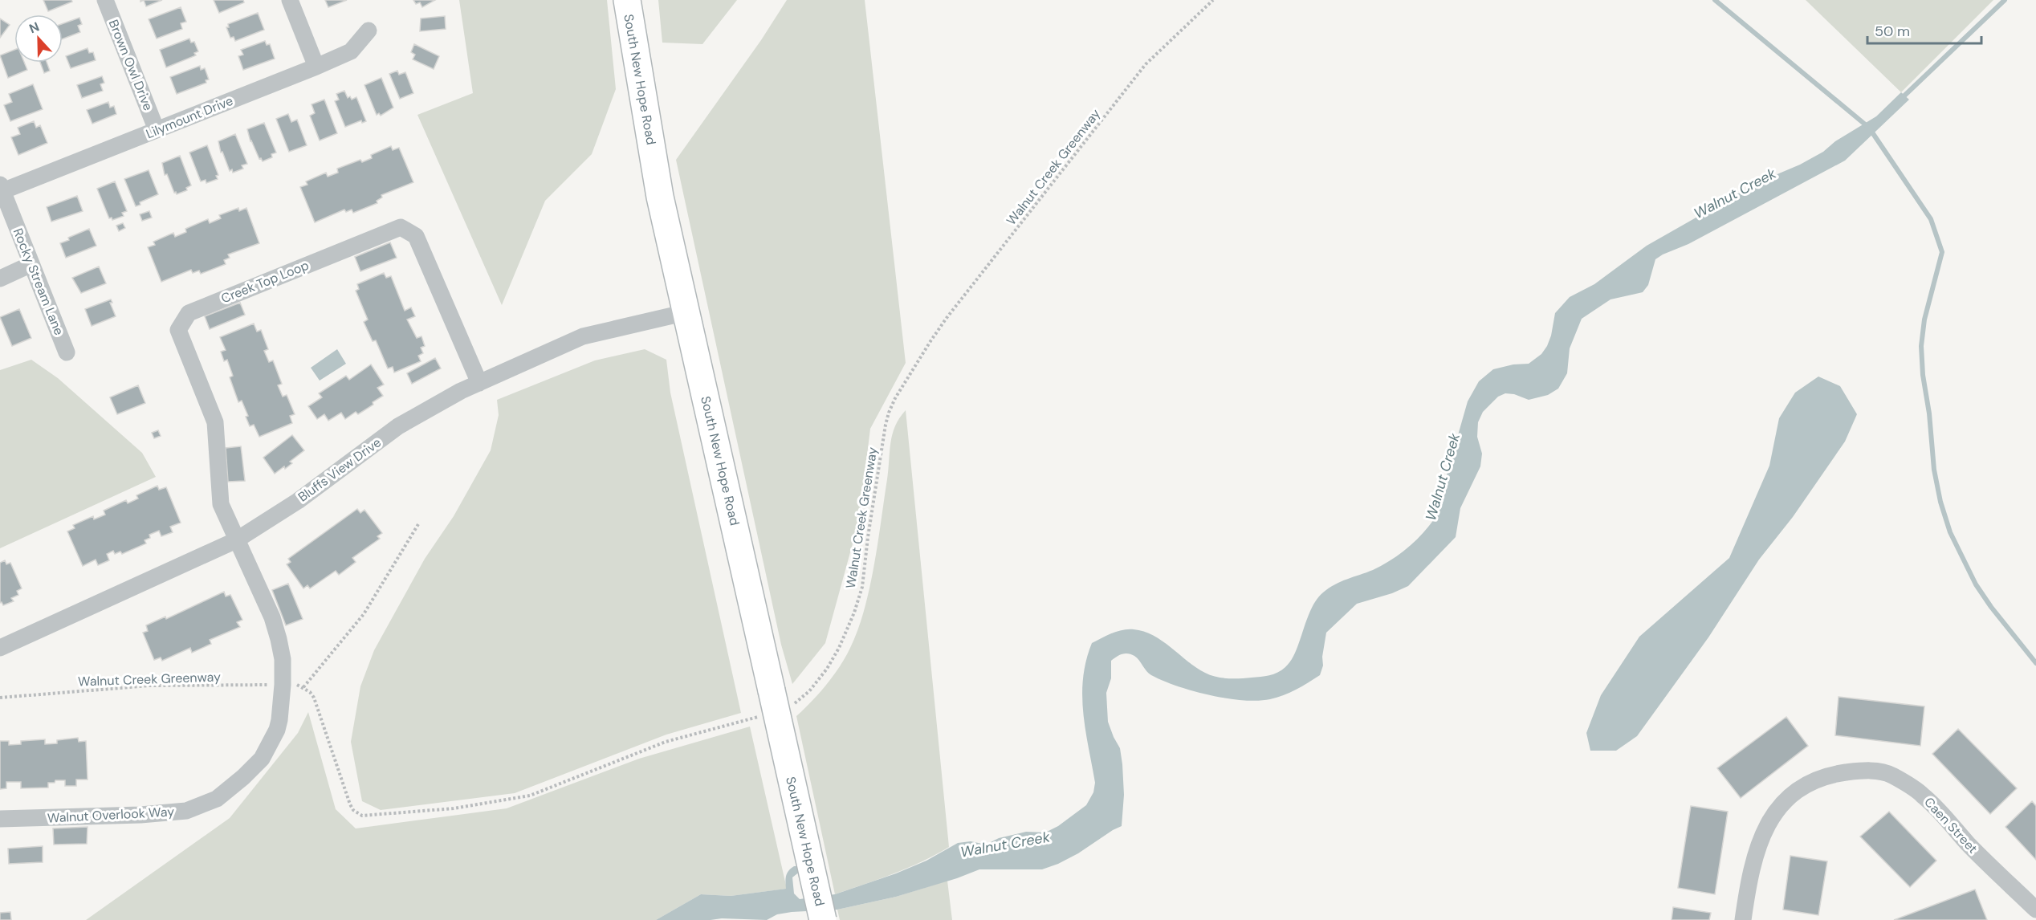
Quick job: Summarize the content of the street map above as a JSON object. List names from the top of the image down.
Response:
{
  "streets": {
    "main road": ["South New Hope Road"],
    "street": [
      "Brown Owl Drive",
      "Lilymount Drive",
      "Rocky Stream Lane",
      "Creek Top Loop",
      "Bluffs View Drive",
      "Walnut Overlook Way",
      "Caen Street"
    ],
    "path": ["Walnut Creek Greenway"]
  },
  "crossings": [
    ["Brown Owl Drive", "Lilymount Drive"],
    ["South New Hope Road", "Bluffs View Drive"],
    ["Lilymount Drive", "Rocky Stream Lane"],
    ["Creek Top Loop", "Bluffs View Drive"],
    ["Creek Top Loop", "Walnut Overlook Way"],
    ["Bluffs View Drive", "Walnut Overlook Way"]
  ],
  "water": ["Walnut Creek"],
  "scale_bar": "50 m",
  "north": "top"
}
